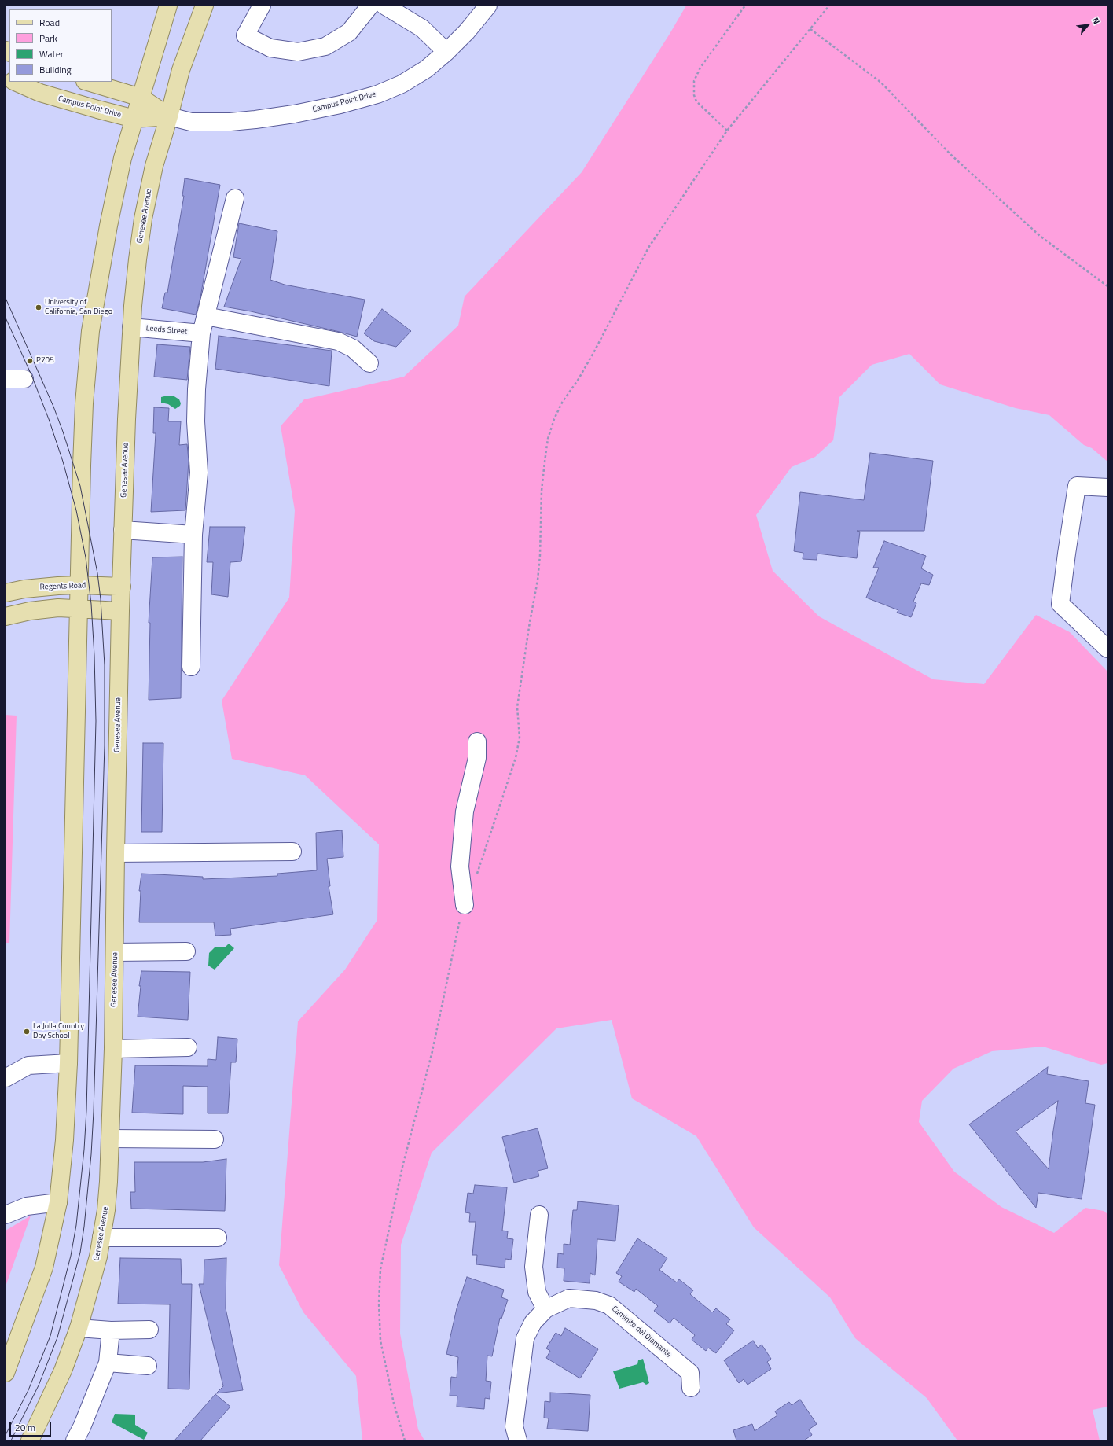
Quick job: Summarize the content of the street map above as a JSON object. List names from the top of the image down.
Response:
{
  "streets": {
    "main road": ["Campus Point Drive", "Genesee Avenue", "Regents Road"],
    "street": ["Leeds Street", "Caminito del Diamante"]
  },
  "crossings": [
    ["Campus Point Drive", "Genesee Avenue"],
    ["Genesee Avenue", "Leeds Street"],
    ["Genesee Avenue", "Regents Road"]
  ],
  "places": ["University of California, San Diego", "P705", "La Jolla Country Day School"],
  "legend": [
    "Road",
    "Park",
    "Water",
    "Building"
  ],
  "scale_bar": "20 m",
  "north": "top right"
}
